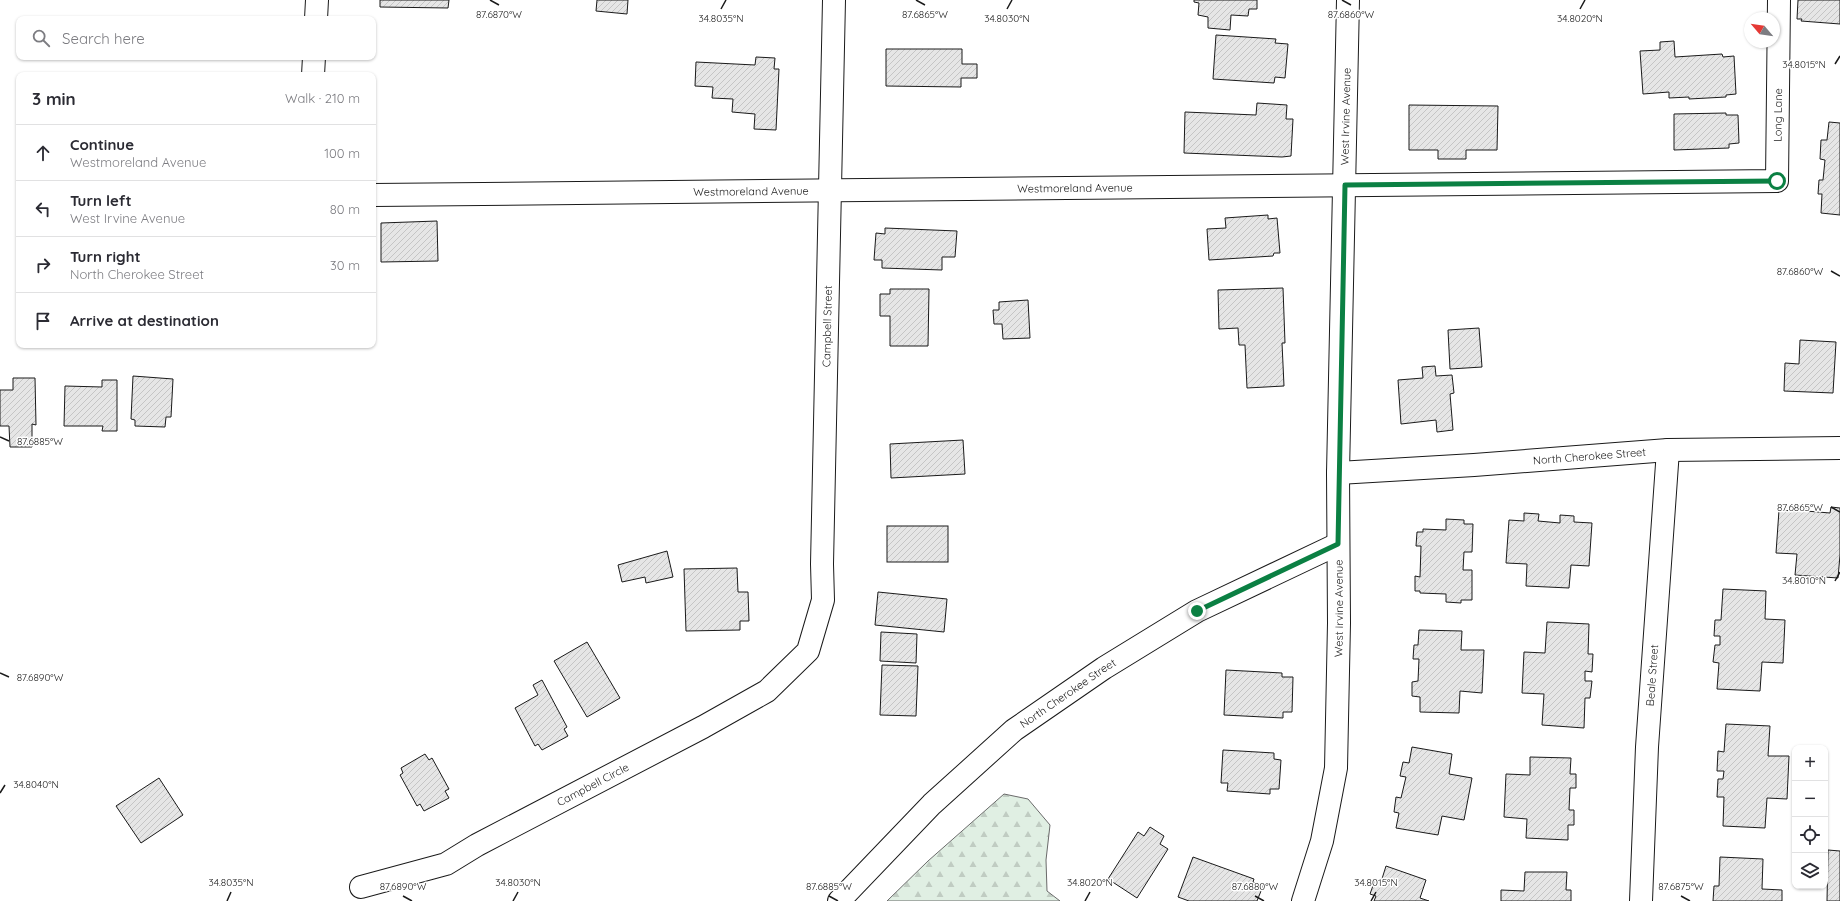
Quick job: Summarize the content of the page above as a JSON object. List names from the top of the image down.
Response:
{
  "streets": {
    "street": [
      "Long Lane",
      "West Irvine Avenue",
      "Westmoreland Avenue",
      "Campbell Street",
      "North Cherokee Street",
      "Beale Street",
      "Campbell Circle"
    ]
  },
  "crossings": [
    ["Long Lane", "Westmoreland Avenue"],
    ["West Irvine Avenue", "Westmoreland Avenue"],
    ["West Irvine Avenue", "North Cherokee Street"],
    ["Westmoreland Avenue", "Campbell Street"],
    ["Campbell Street", "Campbell Circle"],
    ["North Cherokee Street", "Beale Street"]
  ],
  "north": "top left",
  "page": {
    "search": "Search here",
    "heading": ["3 min", "Walk · 210 m"],
    "list": [
      ["Continue", "Westmoreland Avenue", "100 m"],
      ["Turn left", "West Irvine Avenue", "80 m"],
      ["Turn right", "North Cherokee Street", "30 m"],
      "Arrive at destination"
    ],
    "map_buttons": ["+", "−"]
  },
  "coordinates": [
    "87.6860°W",
    "87.6870°W",
    "87.6865°W",
    "34.8030°N",
    "34.8020°N",
    "34.8035°N",
    "34.8015°N",
    "87.6885°W",
    "34.8010°N",
    "87.6890°W",
    "34.8040°N",
    "87.6880°W",
    "87.6875°W"
  ]
}
